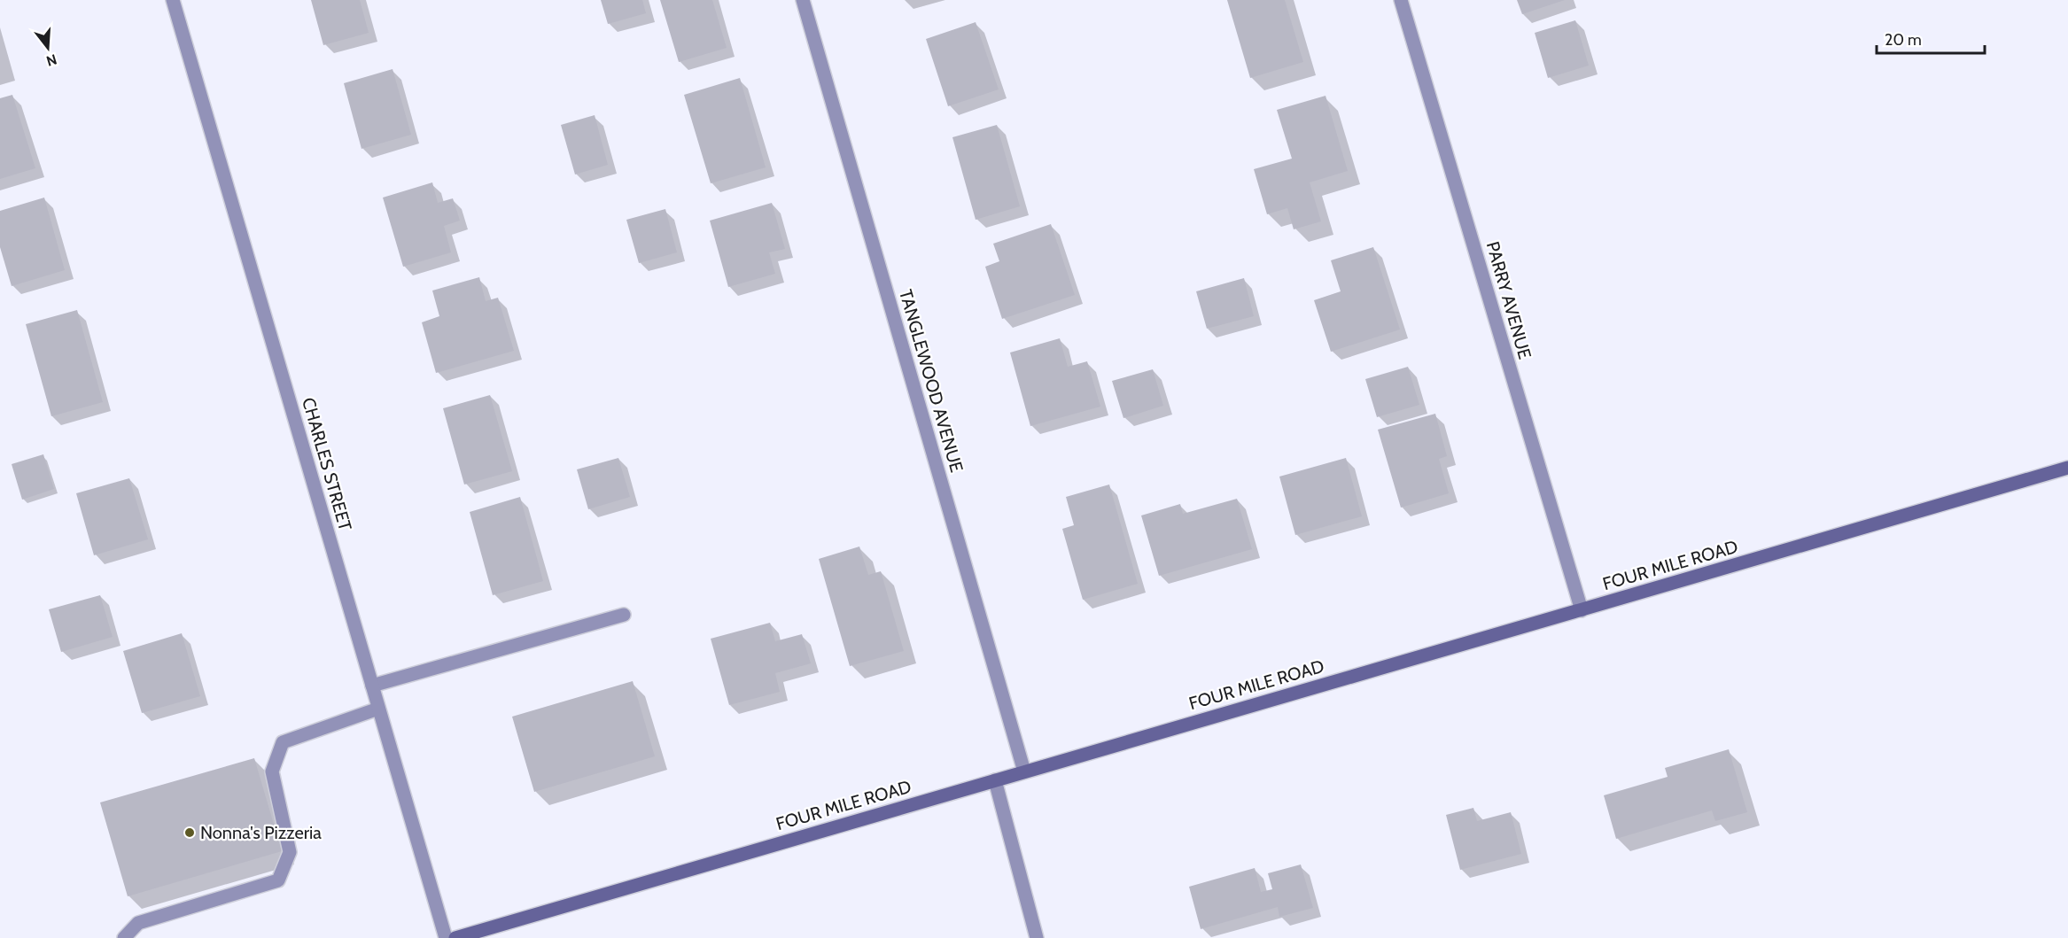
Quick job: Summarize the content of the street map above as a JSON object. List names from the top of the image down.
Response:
{
  "streets": {
    "main road": ["FOUR MILE ROAD"],
    "street": ["PARRY AVENUE", "TANGLEWOOD AVENUE", "CHARLES STREET"]
  },
  "crossings": [
    ["PARRY AVENUE", "FOUR MILE ROAD"],
    ["TANGLEWOOD AVENUE", "FOUR MILE ROAD"]
  ],
  "places": ["Nonna's Pizzeria"],
  "scale_bar": "20 m",
  "north": "bottom"
}
